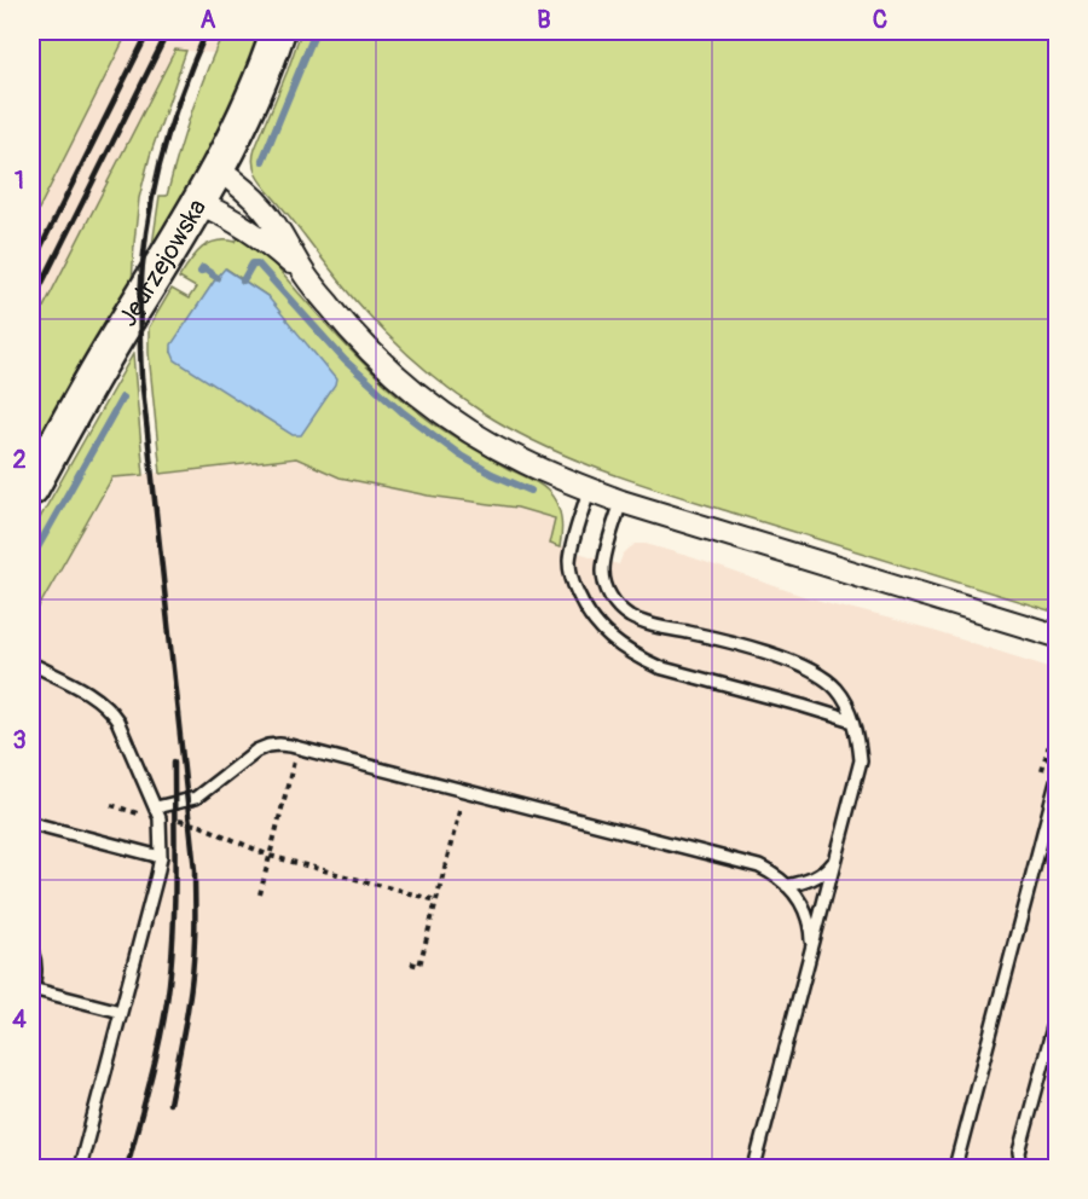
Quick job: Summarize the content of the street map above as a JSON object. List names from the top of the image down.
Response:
{
  "streets": {
    "street": ["Jędrzejowska"]
  },
  "grid": {
    "columns": ["A", "B", "C"],
    "rows": [
      "1",
      "2",
      "3",
      "4"
    ]
  }
}
